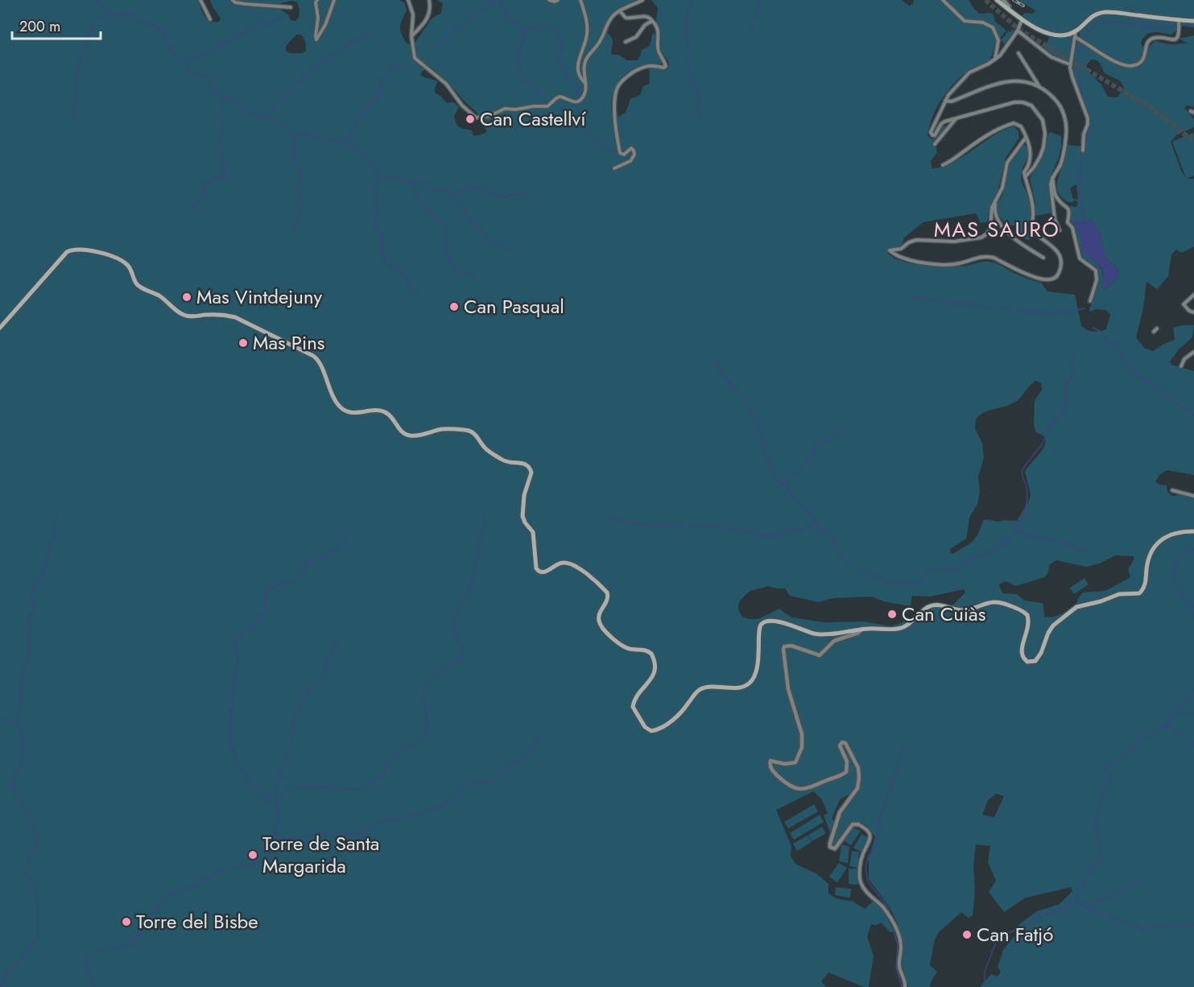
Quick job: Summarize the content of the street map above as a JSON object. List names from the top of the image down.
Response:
{
  "districts": ["MAS SAURÓ"],
  "places": [
    "Can Castellví",
    "Mas Vintdejuny",
    "Can Pasqual",
    "Mas Pins",
    "Can Cuiàs",
    "Torre de Santa Margarida",
    "Torre del Bisbe",
    "Can Fatjó"
  ],
  "scale_bar": "200 m"
}
